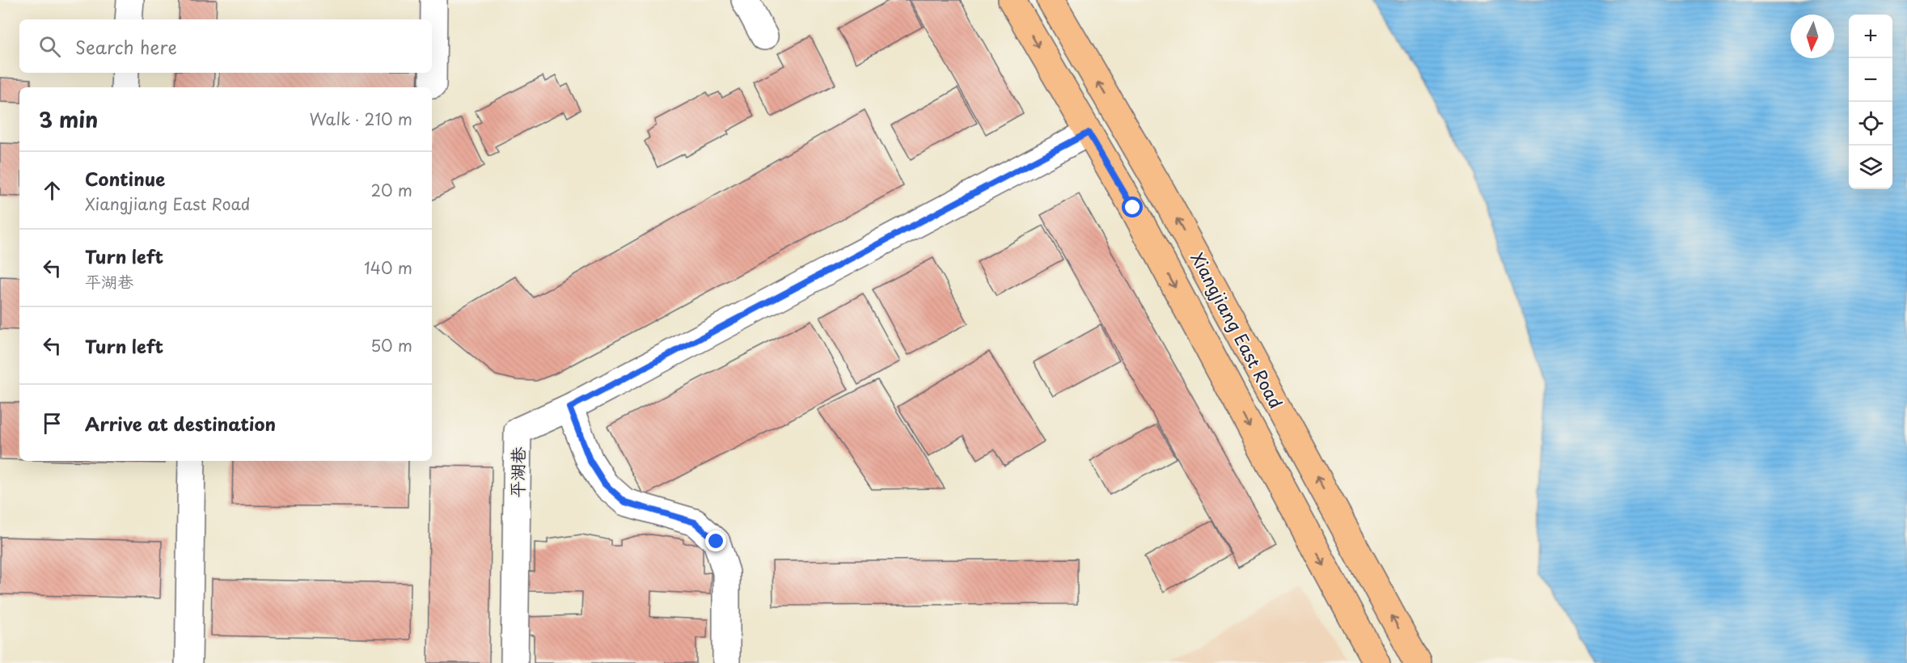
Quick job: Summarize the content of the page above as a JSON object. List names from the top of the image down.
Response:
{
  "streets": {
    "main road": ["Xiangjiang East Road"],
    "street": ["平湖巷"]
  },
  "crossings": [
    ["Xiangjiang East Road", "平湖巷"]
  ],
  "north": "bottom",
  "page": {
    "map_buttons": ["+", "−"],
    "search": "Search here",
    "heading": ["3 min", "Walk · 210 m"],
    "list": [
      ["Continue", "Xiangjiang East Road", "20 m"],
      ["Turn left", "平湖巷", "140 m"],
      ["Turn left", "50 m"],
      "Arrive at destination"
    ]
  }
}
